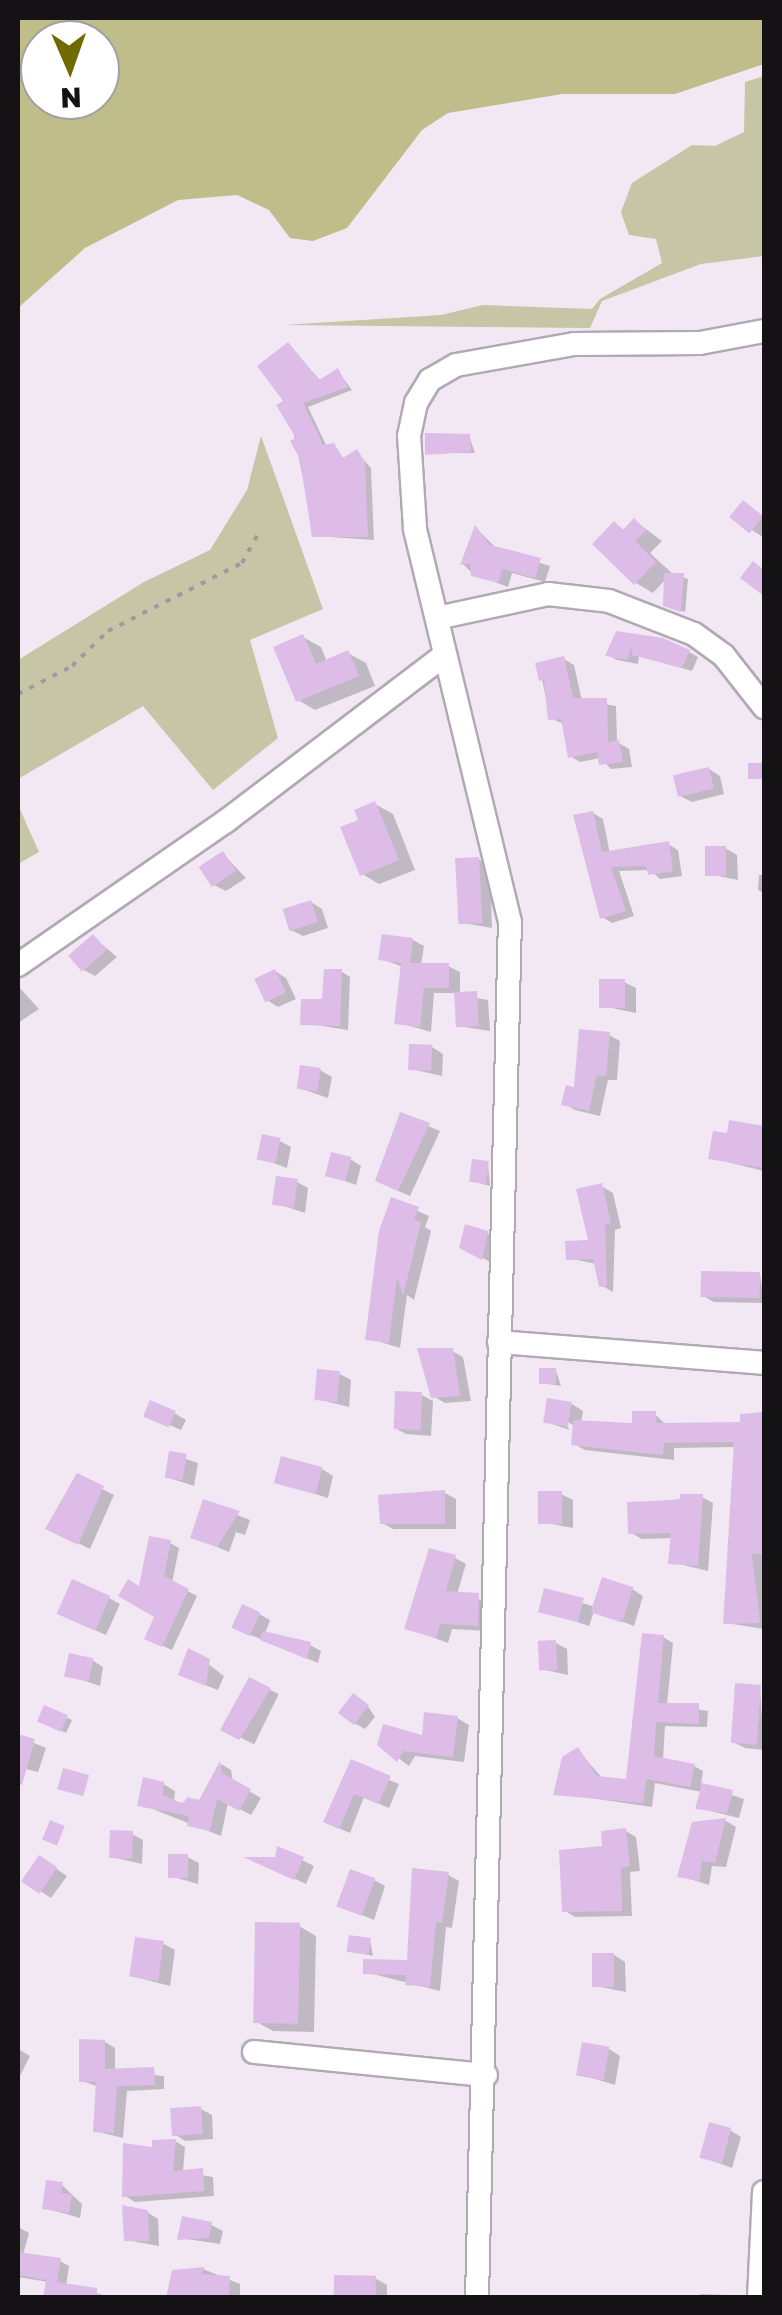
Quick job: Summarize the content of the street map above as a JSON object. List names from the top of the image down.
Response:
{
  "north": "bottom"
}
